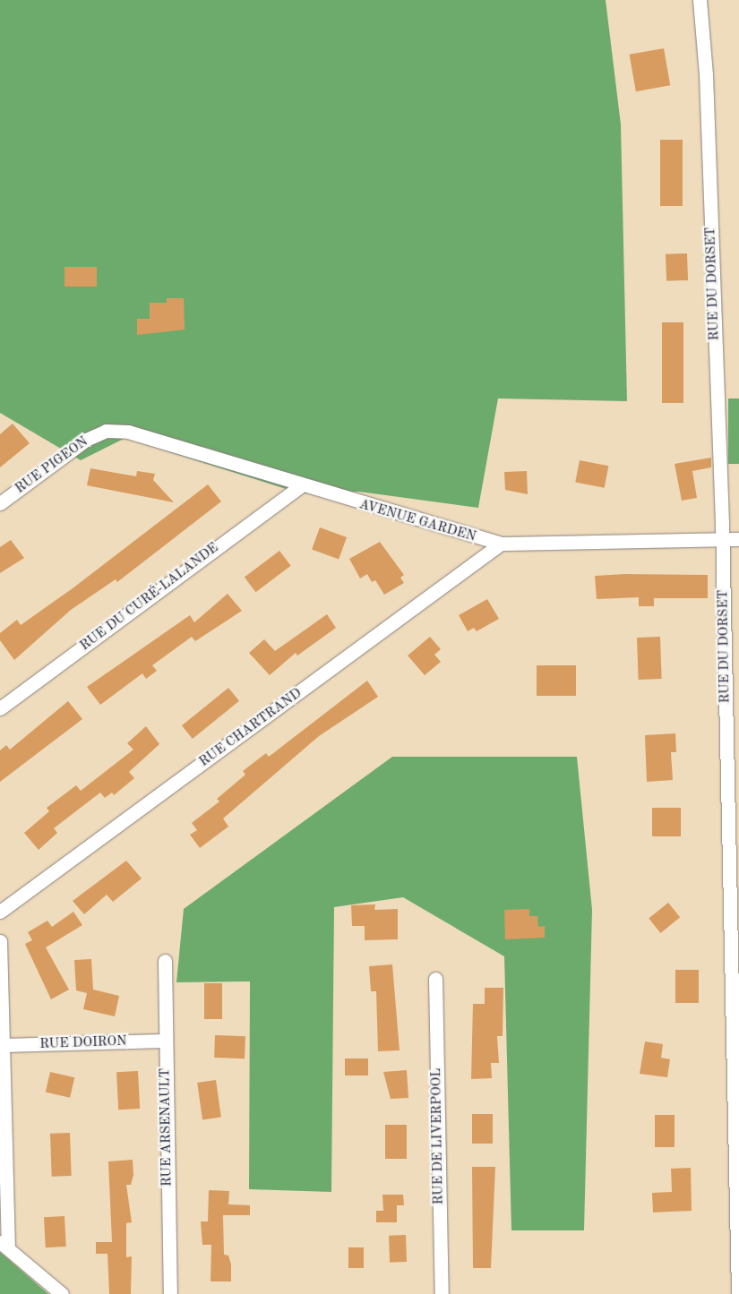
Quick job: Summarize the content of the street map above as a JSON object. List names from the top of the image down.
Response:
{
  "streets": {
    "street": [
      "RUE DU DORSET",
      "RUE PIGEON",
      "AVENUE GARDEN",
      "RUE DU CURÉ-LALANDE",
      "RUE CHARTRAND",
      "RUE DOIRON",
      "RUE ARSENAULT",
      "RUE DE LIVERPOOL"
    ]
  },
  "crossings": [
    ["RUE DU DORSET", "AVENUE GARDEN"],
    ["RUE PIGEON", "AVENUE GARDEN"],
    ["AVENUE GARDEN", "RUE DU CURÉ-LALANDE"],
    ["AVENUE GARDEN", "RUE CHARTRAND"],
    ["RUE DOIRON", "RUE ARSENAULT"]
  ]
}
